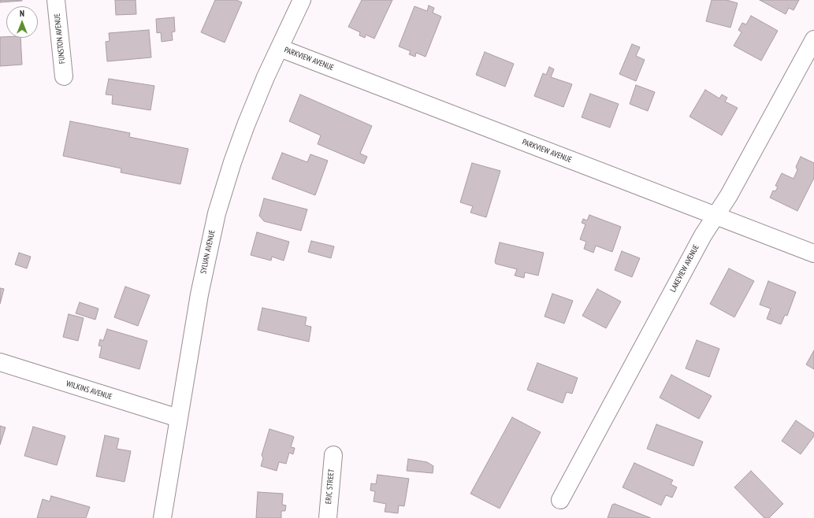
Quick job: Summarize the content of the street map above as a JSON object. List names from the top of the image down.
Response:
{
  "streets": {
    "street": [
      "FUNSTON AVENUE",
      "PARKVIEW AVENUE",
      "SYLVAN AVENUE",
      "LAKEVIEW AVENUE",
      "WILKINS AVENUE",
      "ERIC STREET"
    ]
  },
  "crossings": [
    ["PARKVIEW AVENUE", "SYLVAN AVENUE"],
    ["PARKVIEW AVENUE", "LAKEVIEW AVENUE"],
    ["SYLVAN AVENUE", "WILKINS AVENUE"]
  ],
  "north": "top"
}
